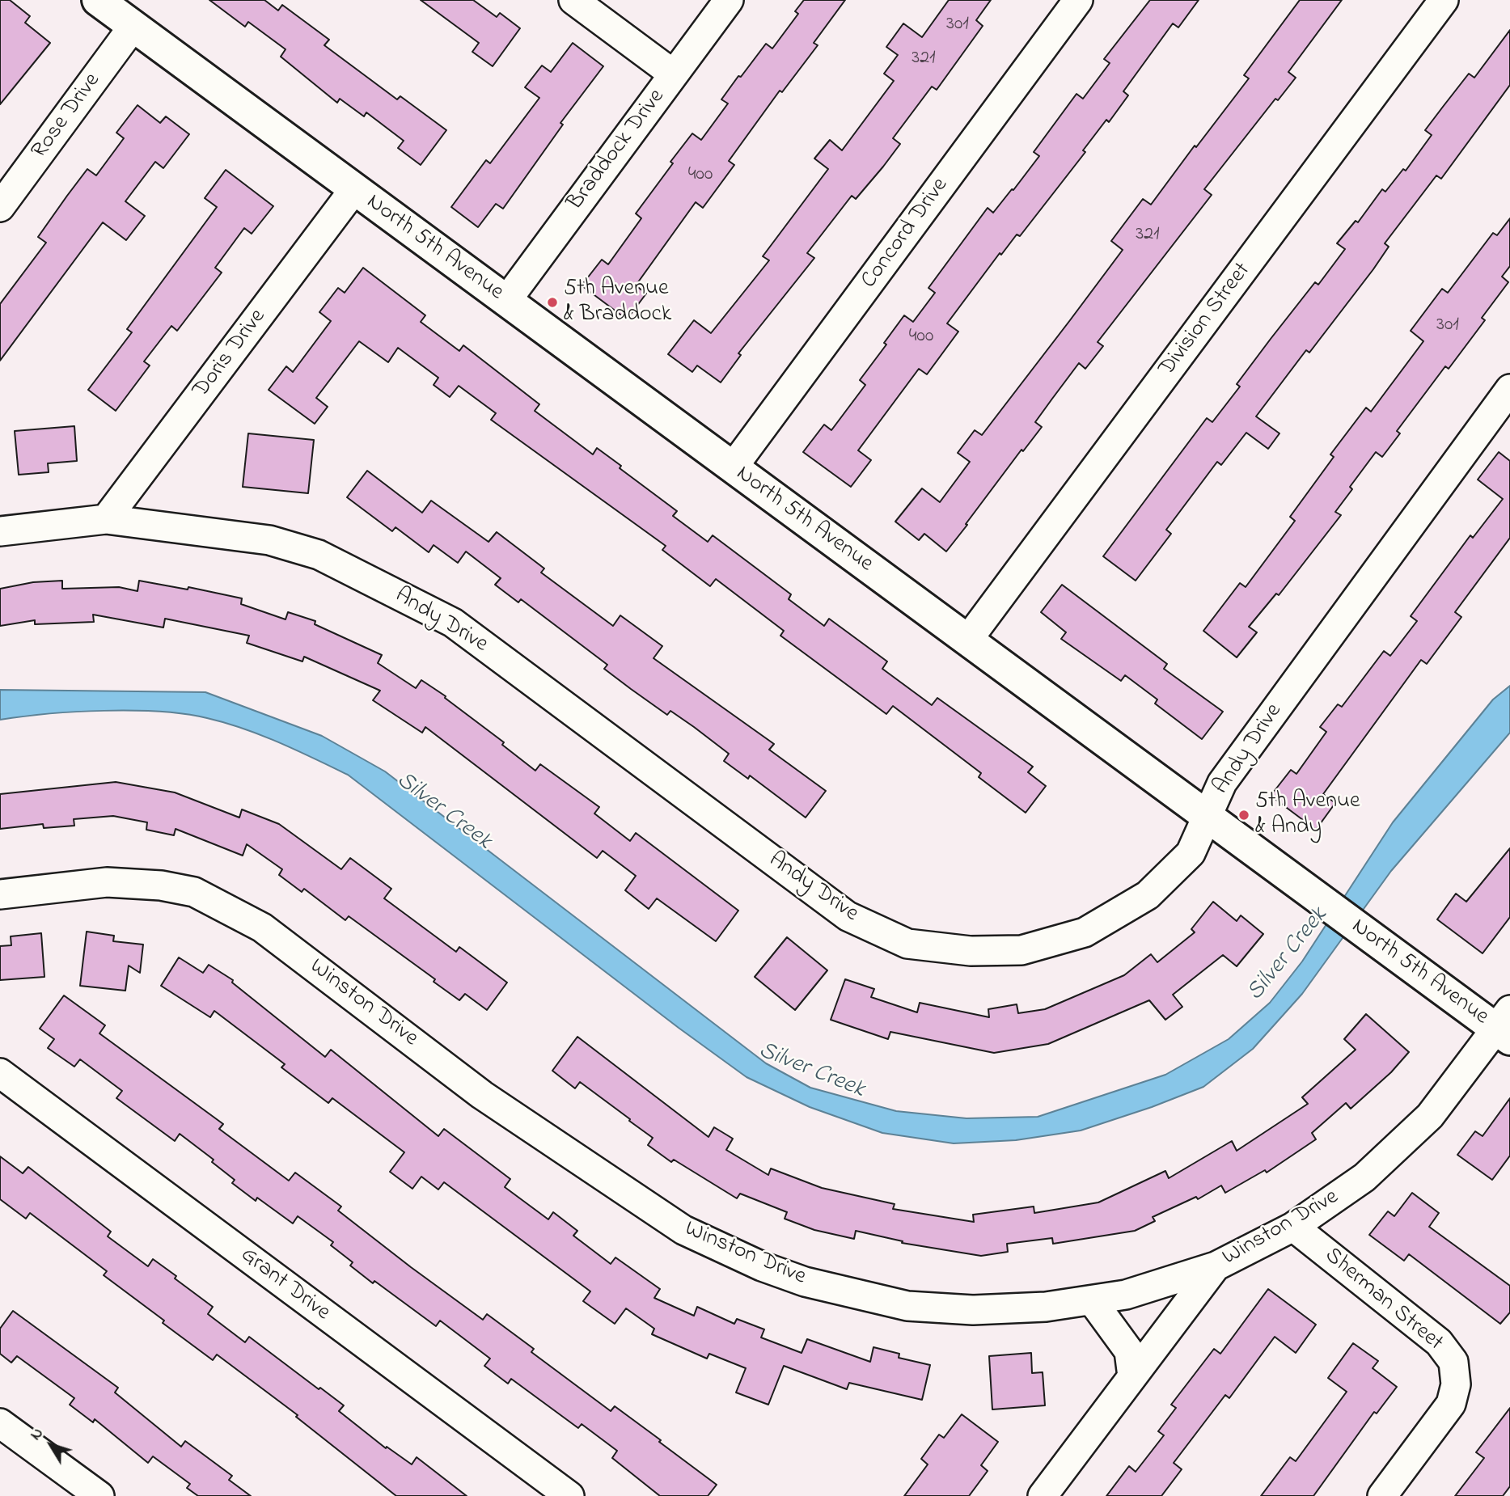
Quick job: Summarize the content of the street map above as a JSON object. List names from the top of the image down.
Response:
{
  "streets": {
    "street": [
      "Rose Drive",
      "Braddock Drive",
      "Concord Drive",
      "North 5th Avenue",
      "Division Street",
      "Doris Drive",
      "Andy Drive",
      "Winston Drive",
      "Grant Drive",
      "Sherman Street"
    ]
  },
  "crossings": [
    ["Rose Drive", "North 5th Avenue"],
    ["Braddock Drive", "North 5th Avenue"],
    ["Concord Drive", "North 5th Avenue"],
    ["North 5th Avenue", "Division Street"],
    ["North 5th Avenue", "Doris Drive"],
    ["North 5th Avenue", "Andy Drive"],
    ["North 5th Avenue", "Winston Drive"],
    ["Doris Drive", "Andy Drive"],
    ["Winston Drive", "Sherman Street"]
  ],
  "water": ["Silver Creek"],
  "places": ["5th Avenue & Braddock", "5th Avenue & Andy"],
  "house_numbers": [
    "301",
    "321",
    "400",
    "321",
    "301",
    "400"
  ],
  "north": "top left"
}
